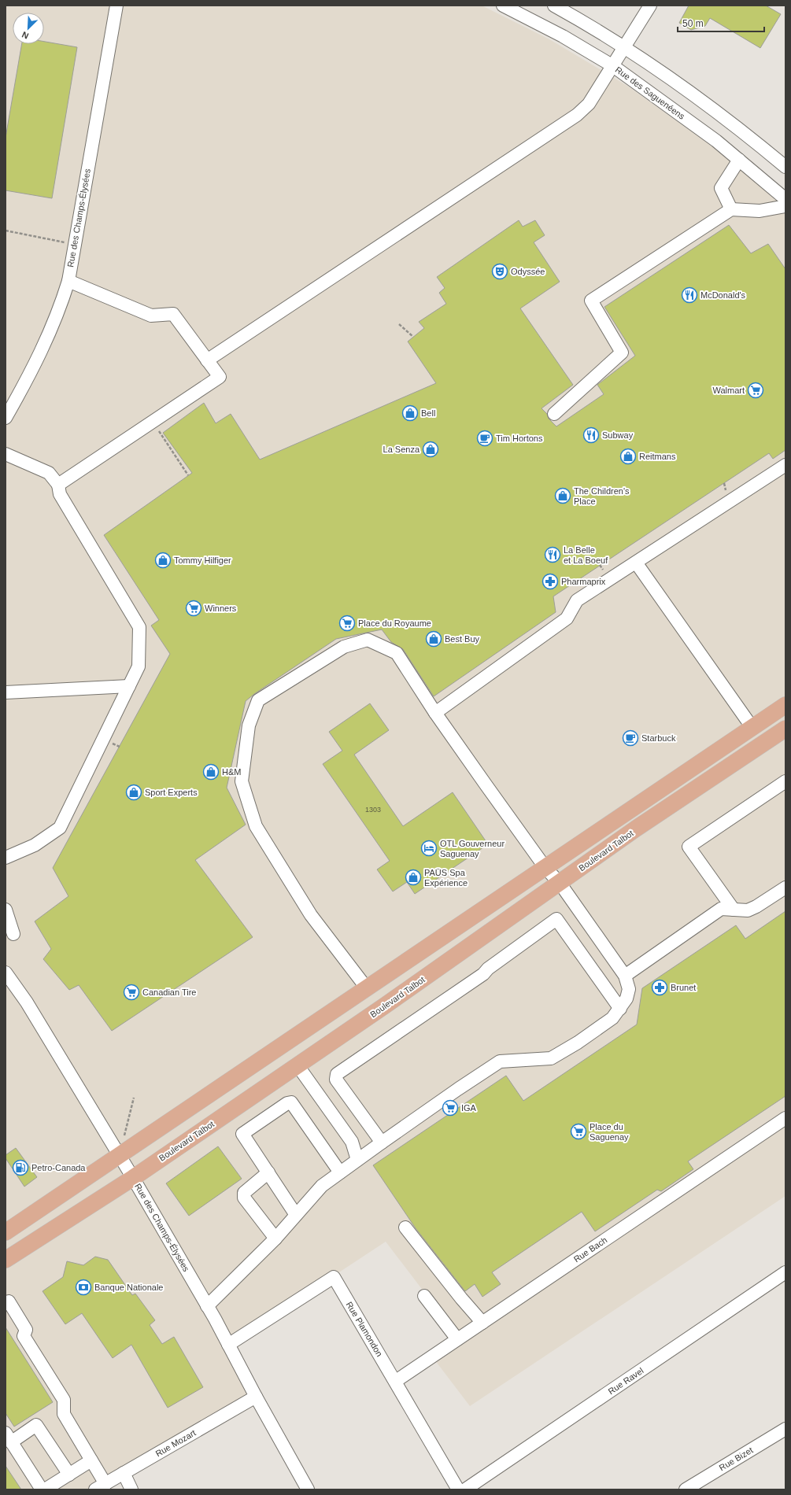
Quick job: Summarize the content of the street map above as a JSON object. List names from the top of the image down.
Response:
{
  "streets": {
    "main road": ["Boulevard Talbot"],
    "street": [
      "Rue des Saguenéens",
      "Rue des Champs-Élysées",
      "Rue Bach",
      "Rue Plamondon",
      "Rue Ravel",
      "Rue Mozart",
      "Rue Bizet"
    ]
  },
  "crossings": [
    ["Rue des Champs-Élysées", "Boulevard Talbot"],
    ["Rue des Champs-Élysées", "Rue Plamondon"],
    ["Rue des Champs-Élysées", "Rue Mozart"],
    ["Rue Bach", "Rue Plamondon"]
  ],
  "places": {
    "theatre": ["Odyssée"],
    "restaurant": ["McDonald's", "Subway", "La Belle et La Boeuf"],
    "supermarket": [
      "Walmart",
      "Winners",
      "Place du Royaume",
      "Canadian Tire",
      "IGA",
      "Place du Saguenay"
    ],
    "shop": [
      "Bell",
      "La Senza",
      "Reitmans",
      "The Children's Place",
      "Tommy Hilfiger",
      "Best Buy",
      "H&M",
      "Sport Experts",
      "PAŪS Spa Expérience"
    ],
    "cafe": ["Tim Hortons", "Starbuck"],
    "pharmacy": ["Pharmaprix", "Brunet"],
    "hotel": ["OTL Gouverneur Saguenay"],
    "fuel station": ["Petro-Canada"],
    "bank": ["Banque Nationale"]
  },
  "house_numbers": ["1303"],
  "scale_bar": "50 m",
  "north": "bottom left"
}
